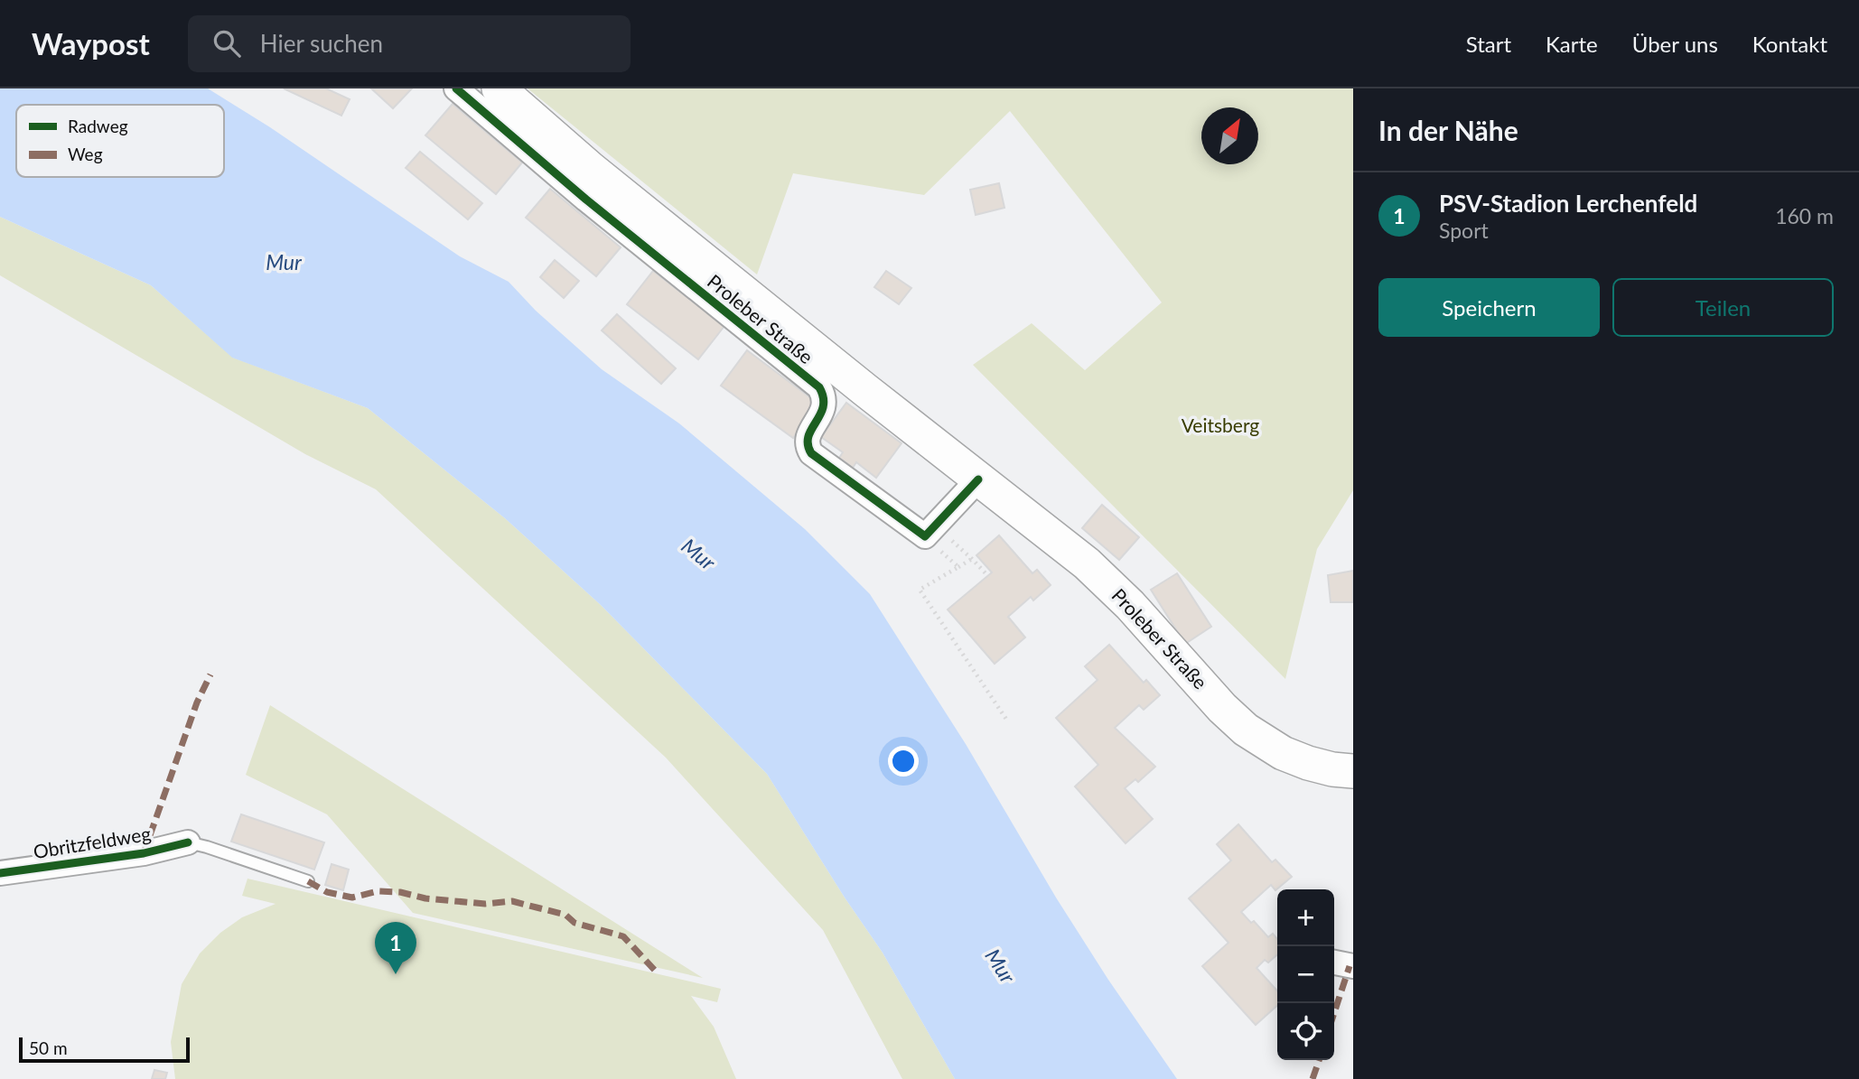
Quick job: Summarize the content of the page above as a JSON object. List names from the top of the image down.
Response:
{
  "streets": {
    "main road": ["Proleber Straße"],
    "street": ["Obritzfeldweg"]
  },
  "water": ["Mur"],
  "parks": ["Veitsberg"],
  "legend": ["Radweg", "Weg"],
  "scale_bar": "50 m",
  "north": "top right",
  "page": {
    "header": "Waypost",
    "search": "Hier suchen",
    "nav": [
      "Start",
      "Karte",
      "Über uns",
      "Kontakt"
    ],
    "heading": "In der Nähe",
    "list": [
      {
        "mark": "1",
        "name": "PSV-Stadion Lerchenfeld",
        "note": "Sport",
        "value": "160 m"
      }
    ],
    "buttons": ["Speichern", "Teilen"],
    "map_buttons": ["+", "−"],
    "pins": "1",
    "scale": "50 m"
  }
}
